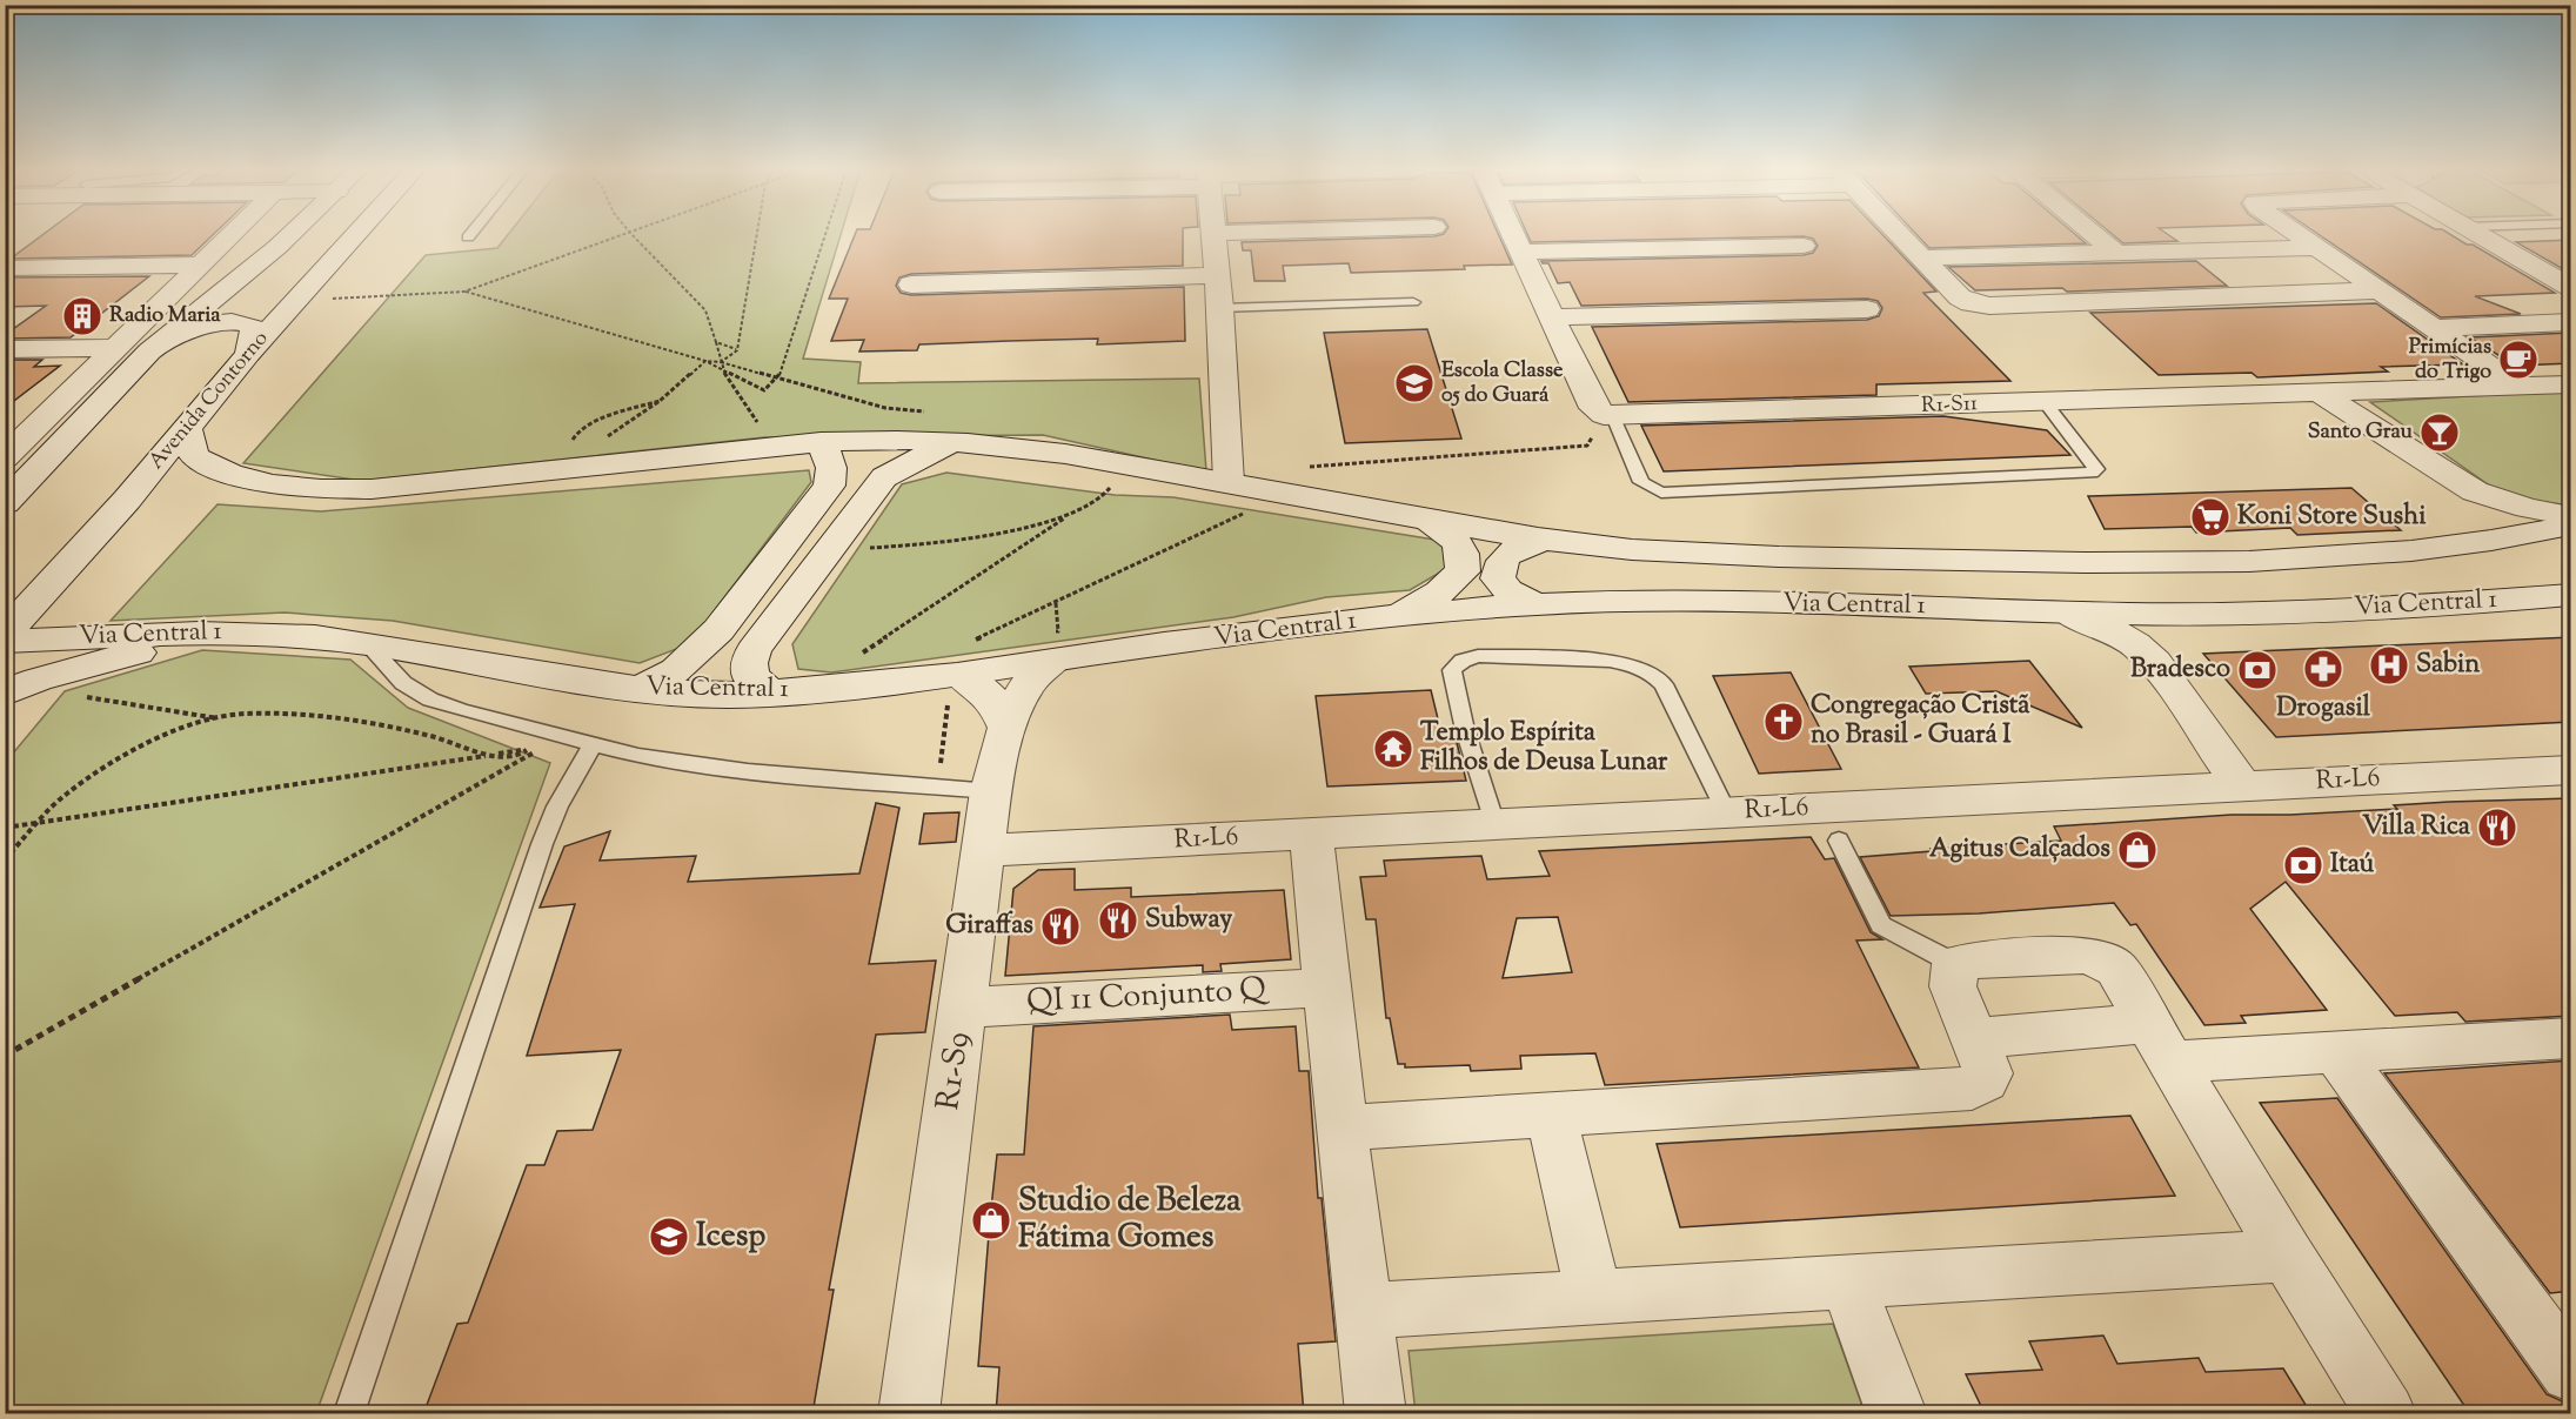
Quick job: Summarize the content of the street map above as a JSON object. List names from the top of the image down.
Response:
{
  "streets": {
    "street": [
      "Avenida Contorno",
      "R1-S11",
      "Via Central 1",
      "R1-L6",
      "QI 11 Conjunto Q",
      "R1-S9"
    ]
  },
  "crossings": [
    ["Avenida Contorno", "Via Central 1"],
    ["Via Central 1", "R1-S9"],
    ["R1-L6", "R1-S9"],
    ["QI 11 Conjunto Q", "R1-S9"]
  ],
  "places": {
    "building": ["Radio Maria"],
    "cafe": ["Primícias do Trigo"],
    "school or university": ["Escola Classe 05 do Guará", "Icesp"],
    "bar": ["Santo Grau"],
    "supermarket": ["Koni Store Sushi"],
    "hospital": ["Sabin"],
    "pharmacy": ["Drogasil"],
    "bank": ["Bradesco", "Itaú"],
    "church": ["Congregação Cristã no Brasil - Guará I"],
    "temple": ["Templo Espírita Filhos de Deusa Lunar"],
    "restaurant": ["Villa Rica", "Subway", "Giraffas"],
    "shop": ["Agitus Calçados", "Studio de Beleza Fátima Gomes"]
  }
}
